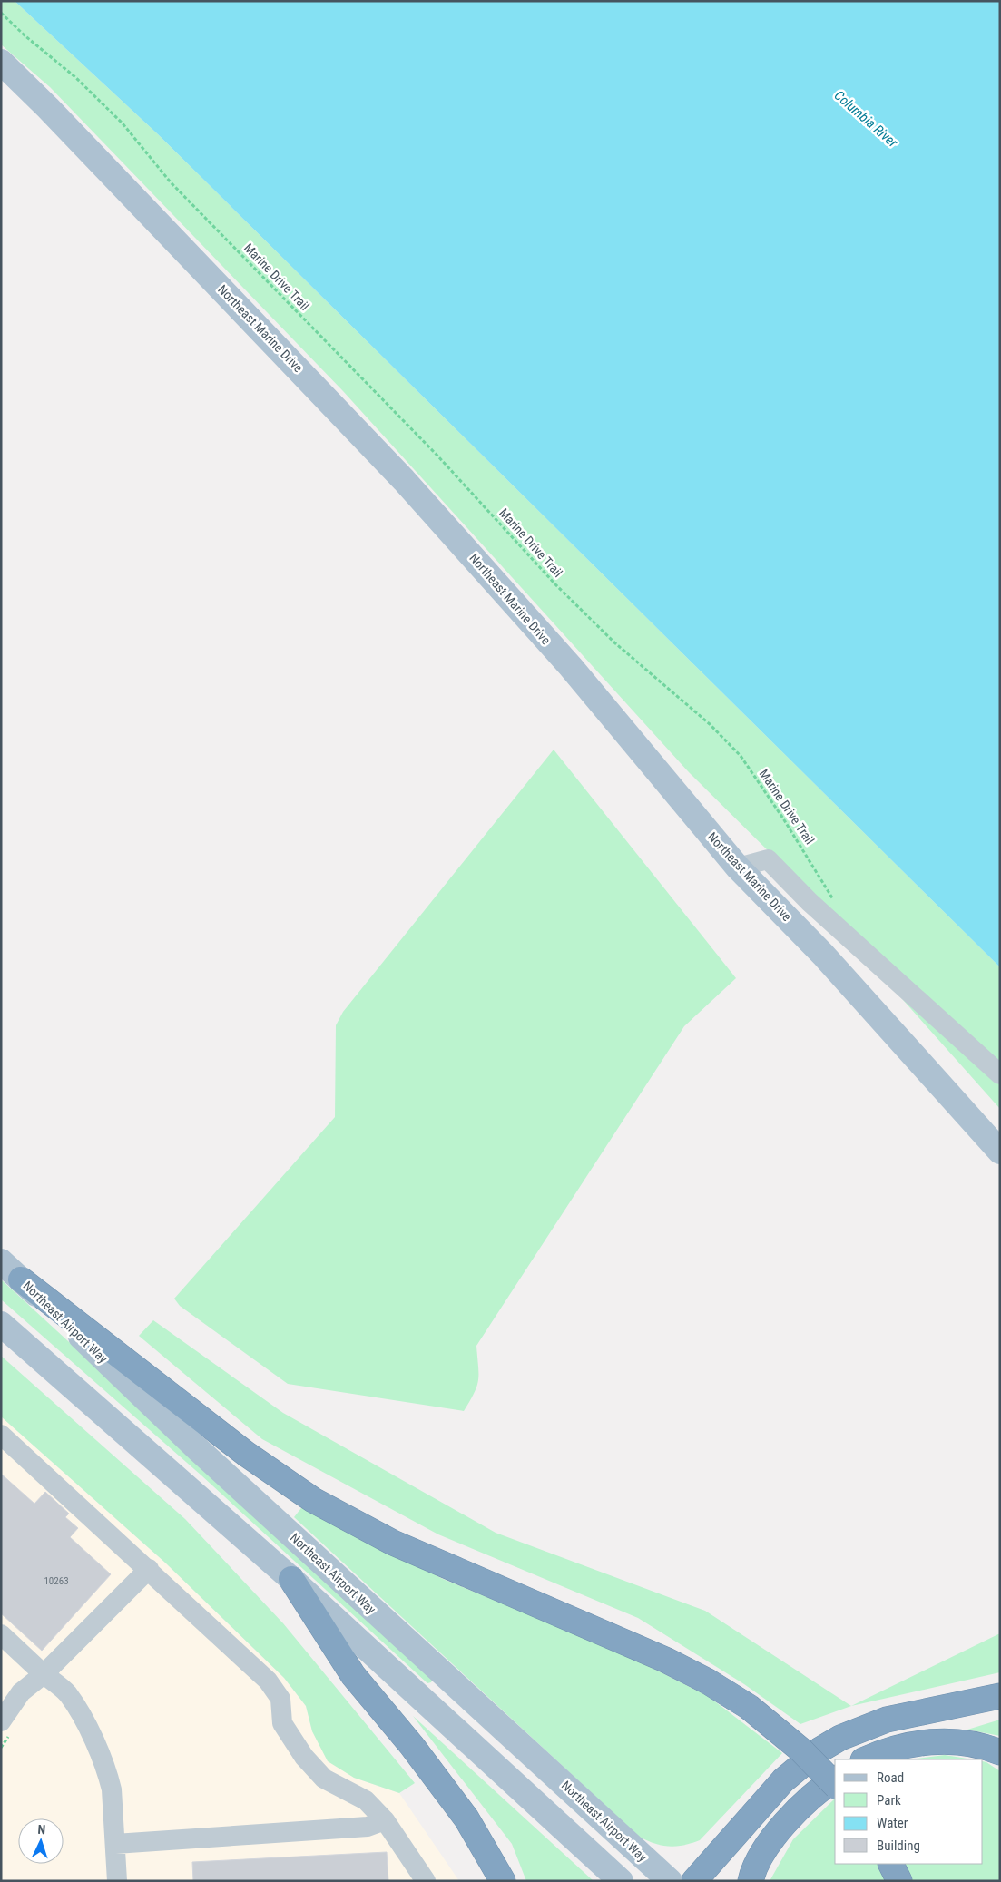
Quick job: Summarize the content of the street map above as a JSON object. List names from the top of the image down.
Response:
{
  "streets": {
    "main road": ["Northeast Marine Drive", "Northeast Airport Way"],
    "path": ["Marine Drive Trail"]
  },
  "water": ["Columbia River"],
  "house_numbers": ["10263"],
  "legend": [
    "Road",
    "Park",
    "Water",
    "Building"
  ],
  "north": "top"
}
